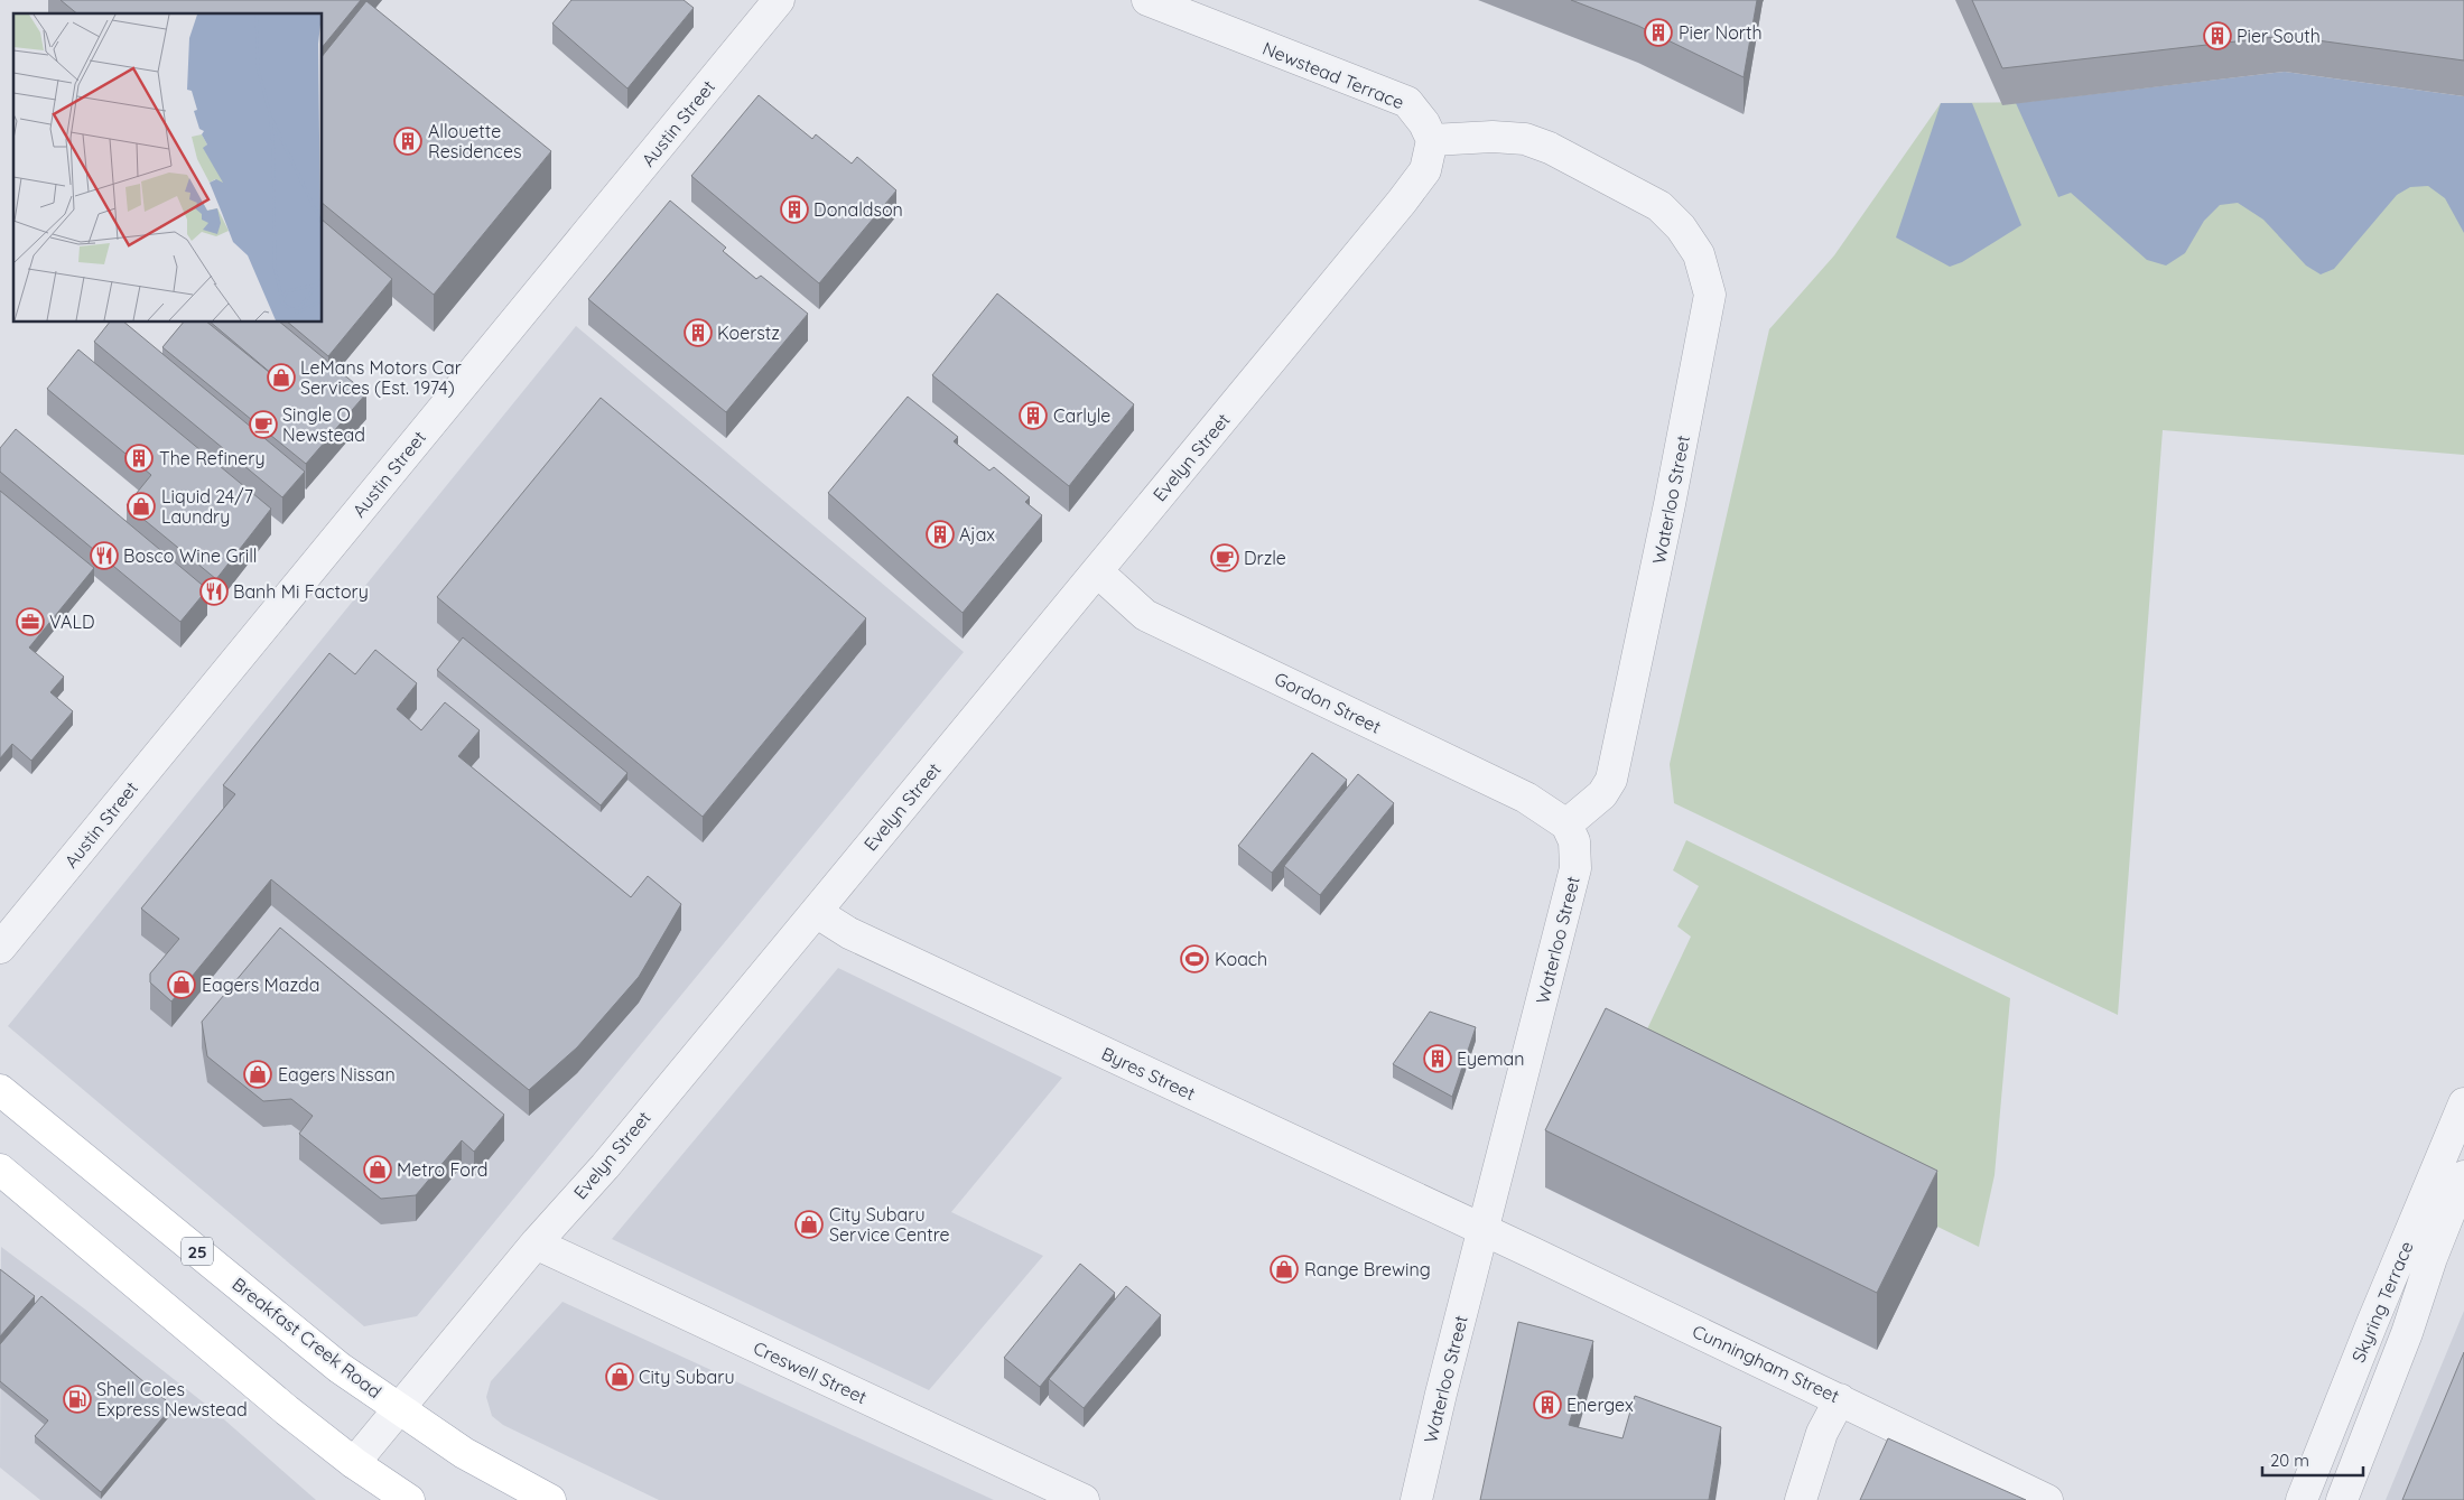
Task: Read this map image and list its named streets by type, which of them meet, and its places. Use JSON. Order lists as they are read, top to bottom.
{
  "streets": {
    "main road": ["25", "Breakfast Creek Road"],
    "street": [
      "Newstead Terrace",
      "Austin Street",
      "Evelyn Street",
      "Waterloo Street",
      "Gordon Street",
      "Byres Street",
      "Skyring Terrace",
      "Cunningham Street",
      "Creswell Street"
    ]
  },
  "crossings": [
    ["Newstead Terrace", "Evelyn Street"],
    ["Newstead Terrace", "Waterloo Street"],
    ["Evelyn Street", "Waterloo Street"],
    ["Evelyn Street", "Gordon Street"],
    ["Evelyn Street", "Byres Street"],
    ["Evelyn Street", "Breakfast Creek Road"],
    ["Evelyn Street", "Creswell Street"],
    ["Waterloo Street", "Gordon Street"],
    ["Waterloo Street", "Byres Street"],
    ["Waterloo Street", "Cunningham Street"],
    ["Byres Street", "Cunningham Street"]
  ],
  "places": {
    "building": [
      "Pier North",
      "Pier South",
      "Allouette Residences",
      "Donaldson",
      "Koerstz",
      "Carlyle",
      "The Refinery",
      "Ajax",
      "Eyeman",
      "Energex"
    ],
    "shop": [
      "LeMans Motors Car Services (Est. 1974)",
      "Liquid 24/7 Laundry",
      "Eagers Mazda",
      "Eagers Nissan",
      "Metro Ford",
      "City Subaru Service Centre",
      "Range Brewing",
      "City Subaru"
    ],
    "cafe": ["Single O Newstead", "Drzle"],
    "restaurant": ["Bosco Wine Grill", "Banh Mi Factory"],
    "office": ["VALD"],
    "sports": ["Koach"],
    "fuel station": ["Shell Coles Express Newstead"]
  },
  "scale_bar": "20 m"
}
